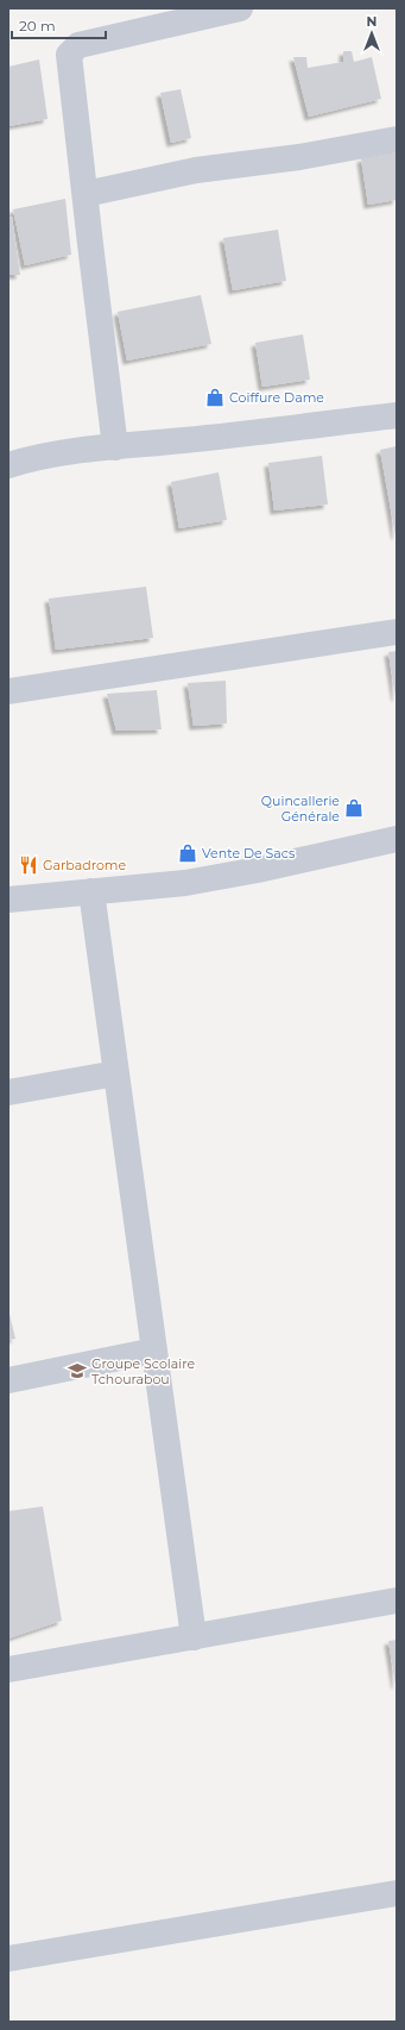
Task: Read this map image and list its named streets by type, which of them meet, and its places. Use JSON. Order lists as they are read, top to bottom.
{
  "places": {
    "shop": ["Coiffure Dame", "Quincallerie Générale", "Vente De Sacs"],
    "restaurant": ["Garbadrome"],
    "school or university": ["Groupe Scolaire Tchourabou"]
  },
  "scale_bar": "20 m",
  "north": "top"
}
